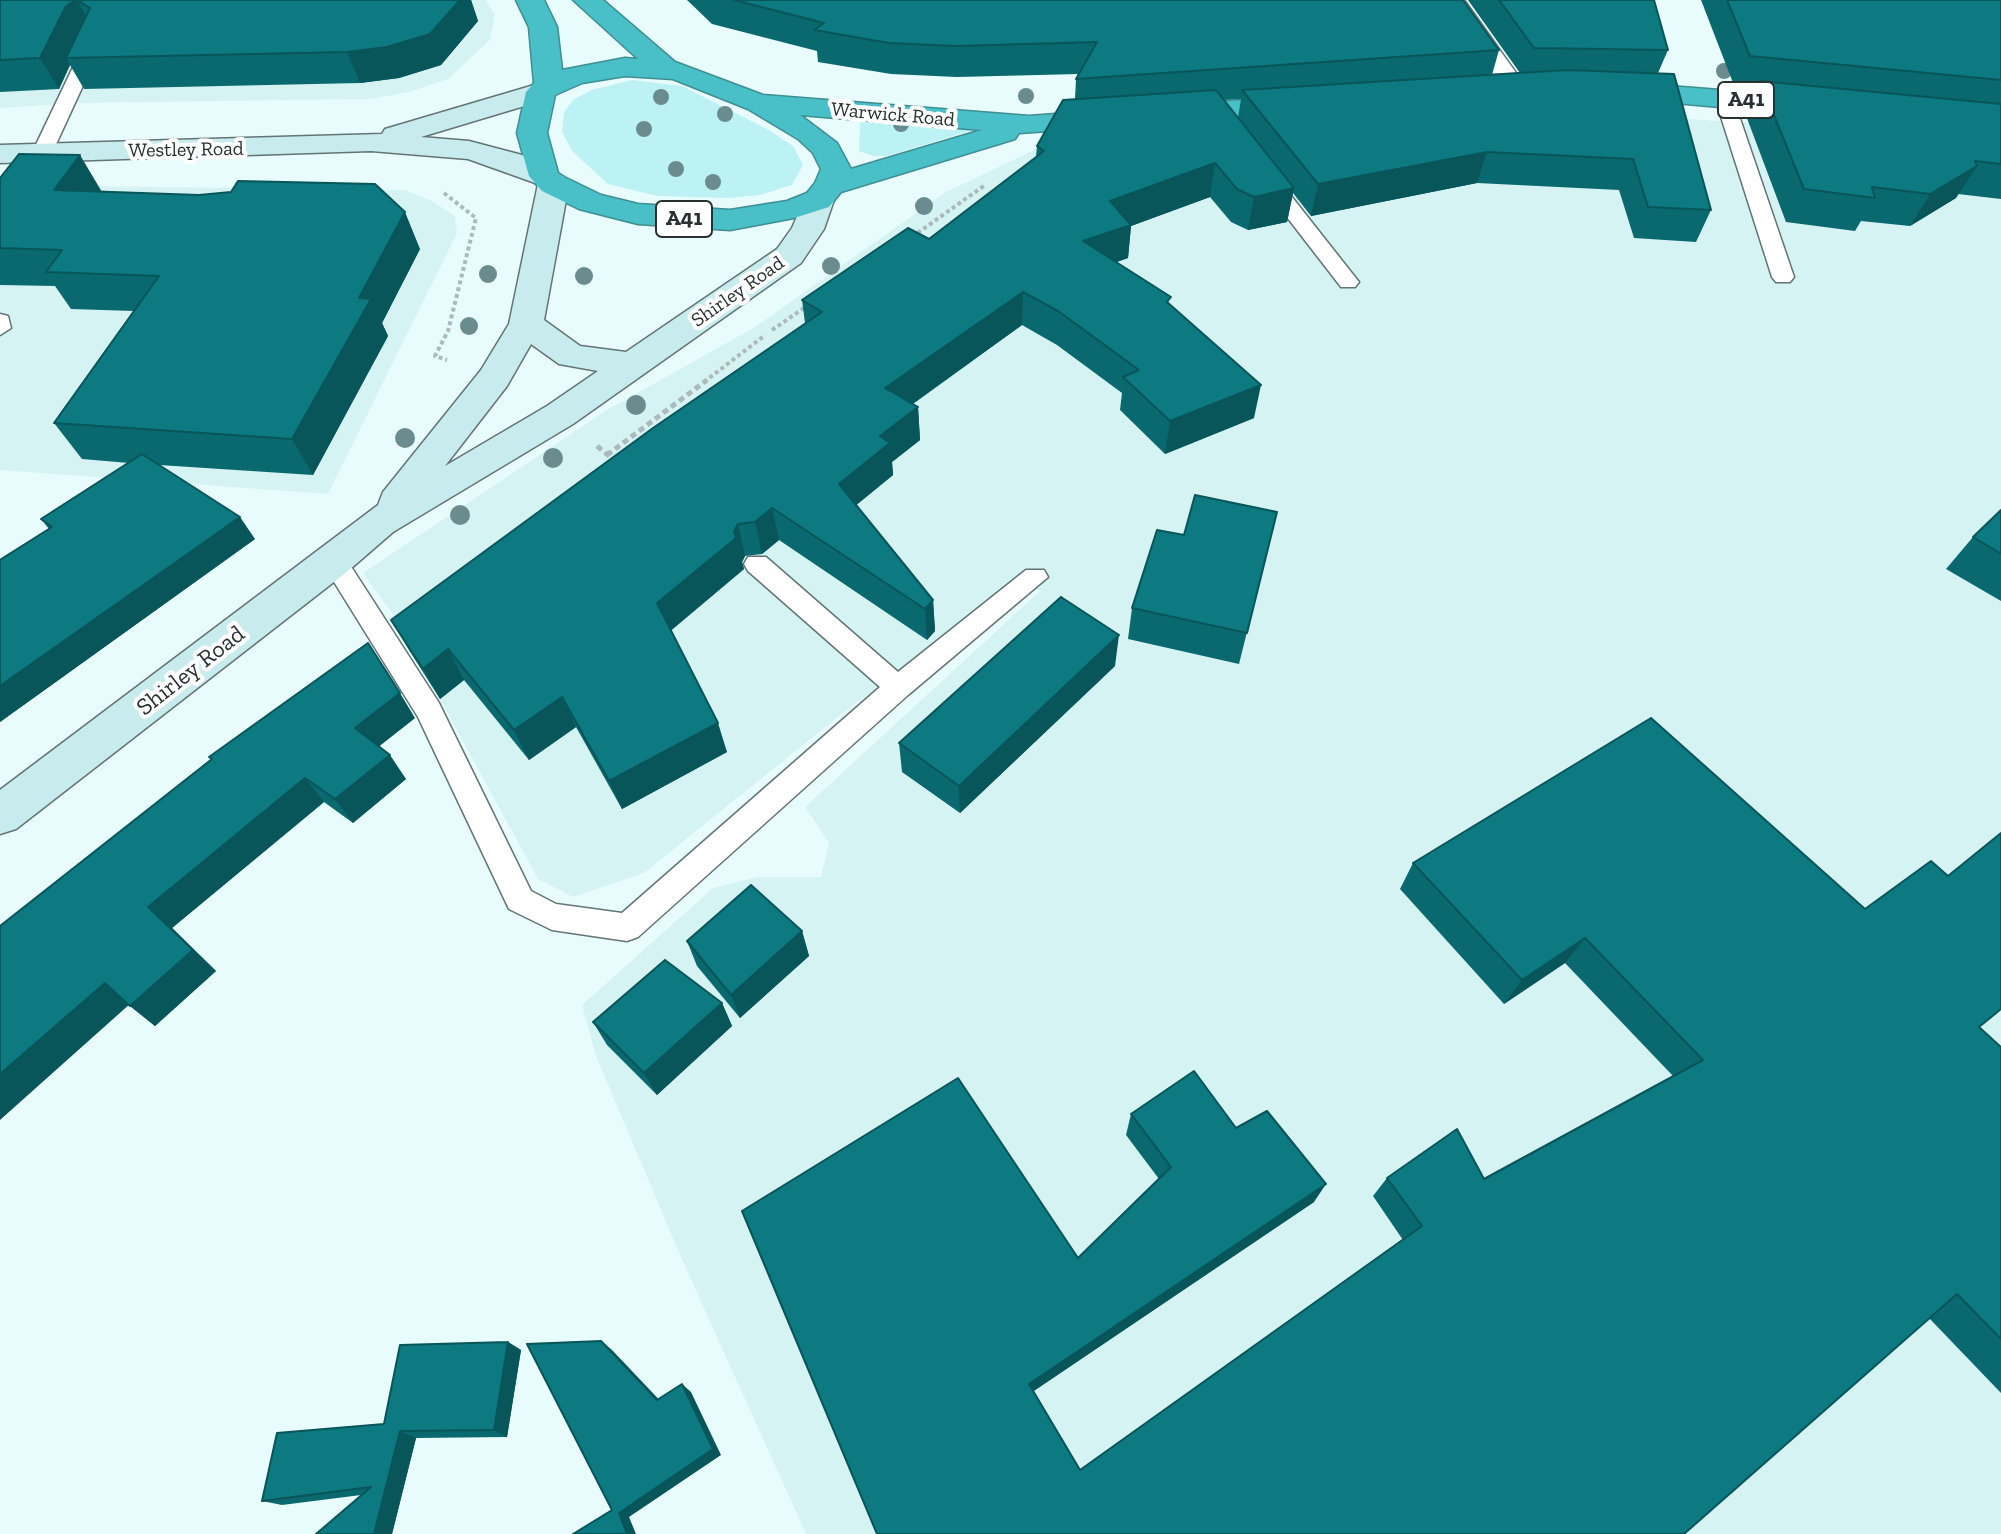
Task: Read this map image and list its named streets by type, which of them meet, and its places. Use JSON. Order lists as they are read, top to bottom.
{
  "streets": {
    "highway": ["A41", "Warwick Road"],
    "street": ["Westley Road", "Shirley Road"]
  },
  "crossings": [
    ["Warwick Road", "Westley Road"],
    ["Warwick Road", "Shirley Road"],
    ["Westley Road", "Shirley Road"]
  ]
}
